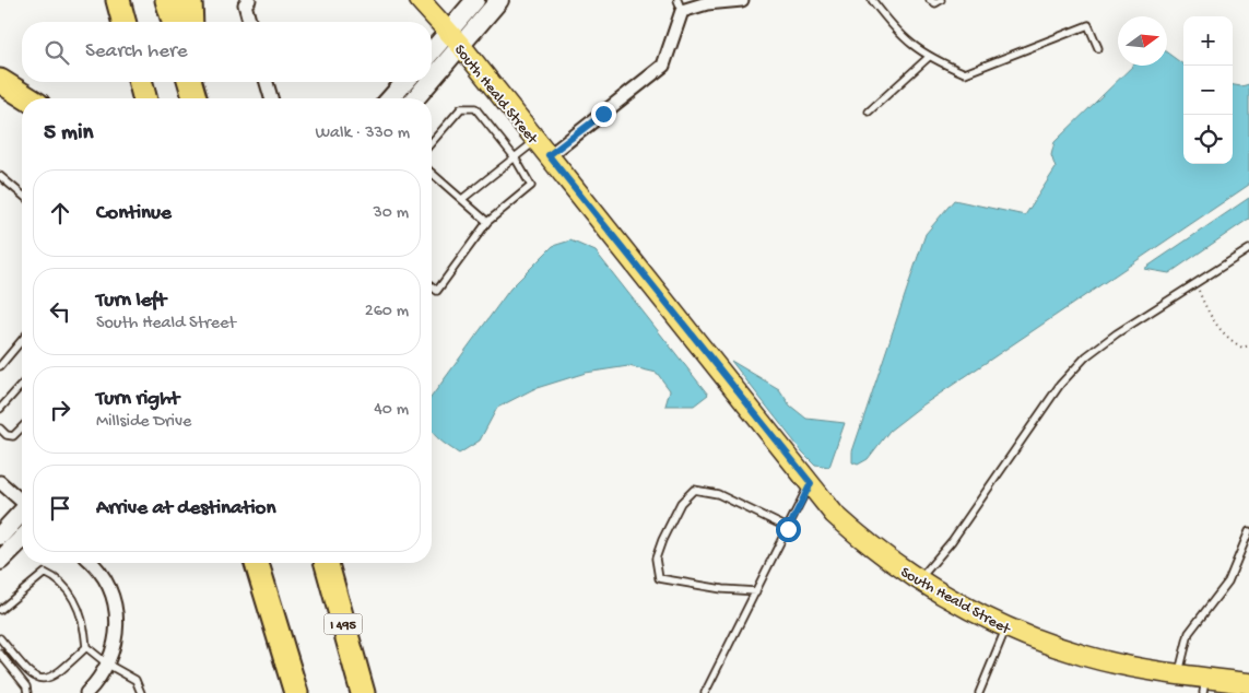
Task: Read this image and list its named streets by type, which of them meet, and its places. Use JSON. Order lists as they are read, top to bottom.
{
  "streets": {
    "highway": ["I 495"],
    "main road": ["South Heald Street"]
  },
  "north": "right",
  "page": {
    "map_buttons": ["+", "−"],
    "search": "Search here",
    "heading": ["5 min", "Walk · 330 m"],
    "list": [
      ["Continue", "30 m"],
      ["Turn left", "South Heald Street", "260 m"],
      ["Turn right", "Millside Drive", "40 m"],
      "Arrive at destination"
    ]
  }
}
